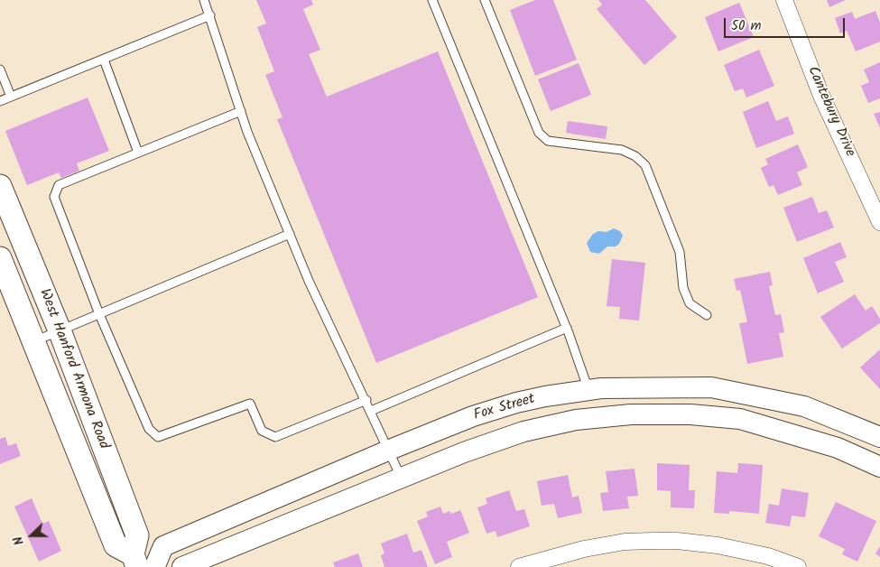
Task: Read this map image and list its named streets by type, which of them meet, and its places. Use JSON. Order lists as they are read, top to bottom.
{
  "streets": {
    "main road": ["West Hanford Armona Road"],
    "street": ["Cantebury Drive", "Fox Street"]
  },
  "crossings": [
    ["West Hanford Armona Road", "Fox Street"]
  ],
  "scale_bar": "50 m",
  "north": "left"
}
